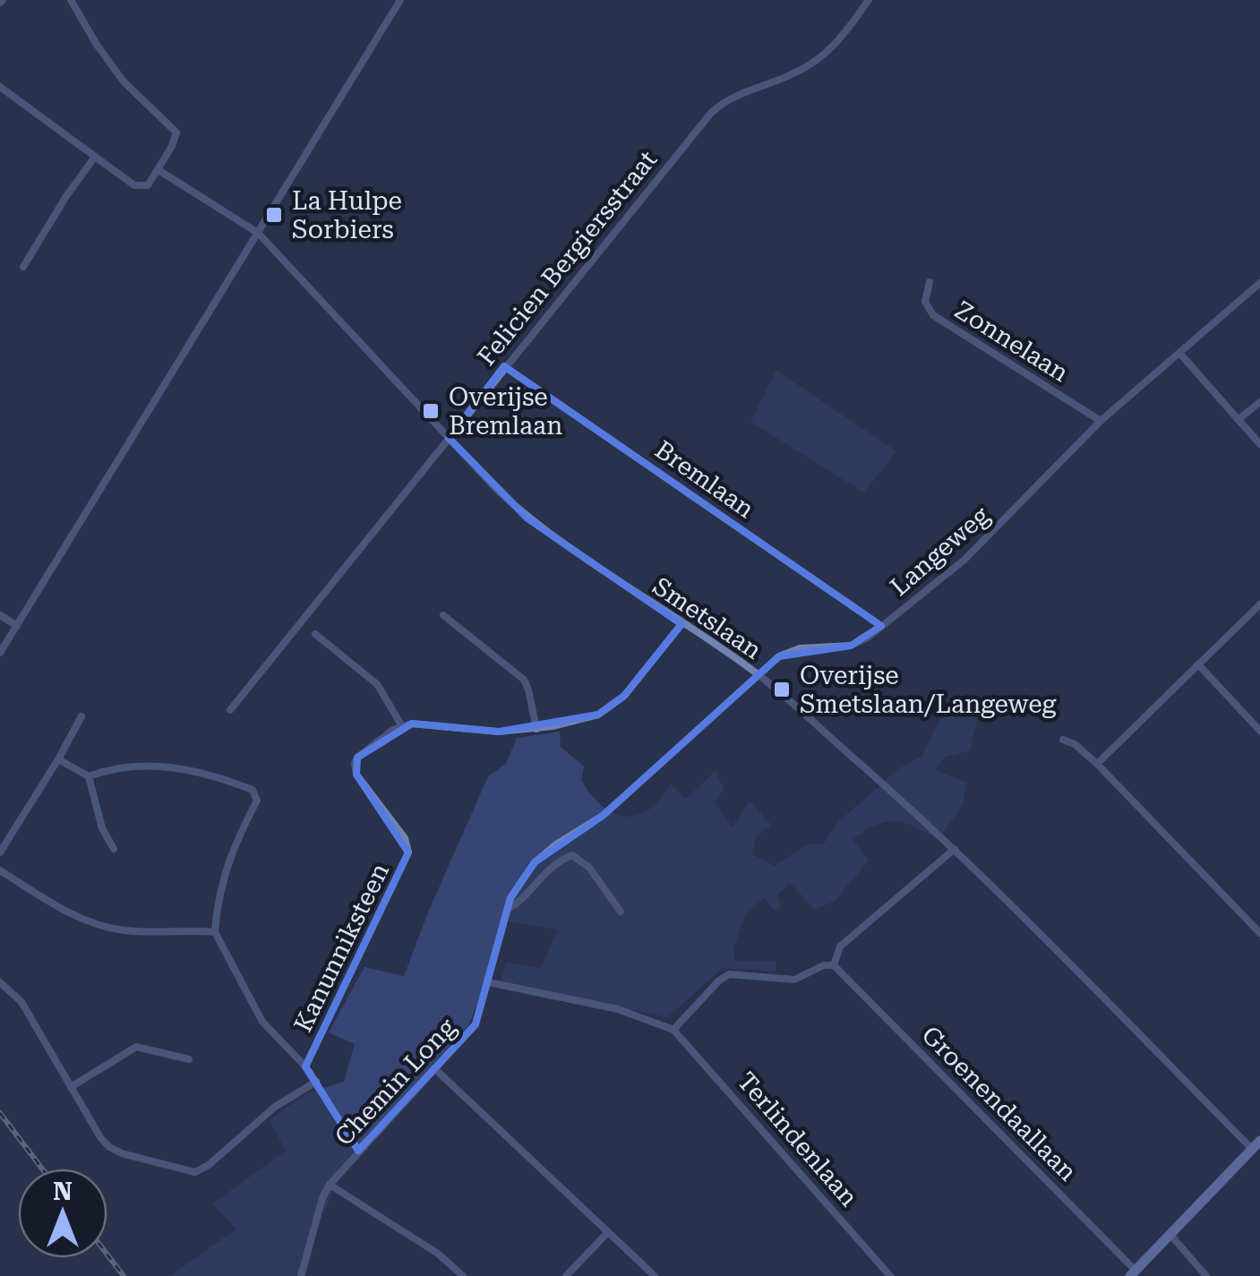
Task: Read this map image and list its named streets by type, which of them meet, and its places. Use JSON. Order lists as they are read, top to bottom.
{
  "streets": {
    "street": [
      "Felicien Bergiersstraat",
      "Zonnelaan",
      "Bremlaan",
      "Langeweg",
      "Smetslaan",
      "Kanunniksteen",
      "Chemin Long",
      "Groenendaallaan",
      "Terlindenlaan"
    ]
  },
  "crossings": [
    ["Felicien Bergiersstraat", "Bremlaan"],
    ["Felicien Bergiersstraat", "Smetslaan"],
    ["Zonnelaan", "Langeweg"],
    ["Bremlaan", "Langeweg"],
    ["Langeweg", "Smetslaan"],
    ["Langeweg", "Chemin Long"]
  ],
  "places": {
    "transit": ["La Hulpe Sorbiers", "Overijse Bremlaan", "Overijse Smetslaan/Langeweg"]
  },
  "north": "top"
}
